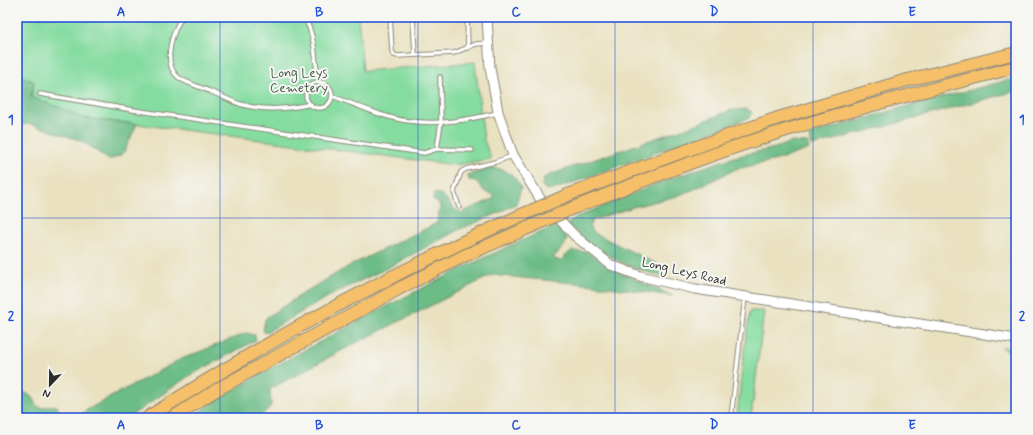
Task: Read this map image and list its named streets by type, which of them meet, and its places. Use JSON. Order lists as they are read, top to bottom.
{
  "streets": {
    "street": ["Long Leys Road"]
  },
  "parks": ["Long Leys Cemetery"],
  "north": "bottom",
  "grid": {
    "columns": [
      "A",
      "B",
      "C",
      "D",
      "E"
    ],
    "rows": ["1", "2"]
  }
}
